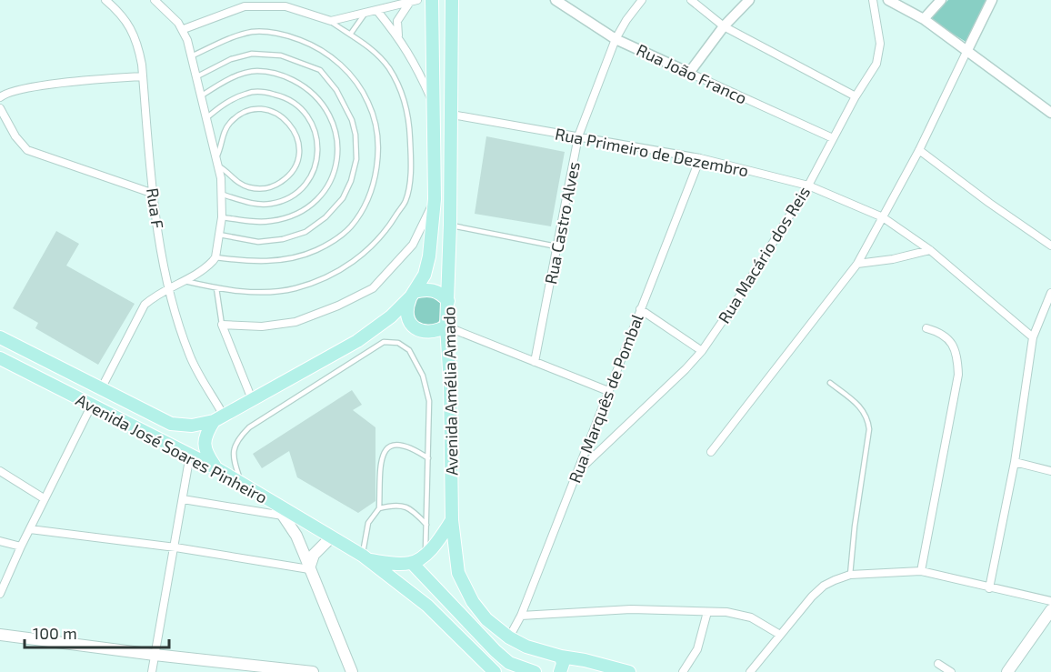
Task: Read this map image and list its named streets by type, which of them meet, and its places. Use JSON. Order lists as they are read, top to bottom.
{
  "streets": {
    "main road": ["Avenida Amélia Amado", "Avenida José Soares Pinheiro"],
    "street": [
      "Rua João Franco",
      "Rua Primeiro de Dezembro",
      "Rua F",
      "Rua Castro Alves",
      "Rua Macário dos Reis",
      "Rua Marquês de Pombal"
    ]
  },
  "crossings": [
    ["Rua João Franco", "Rua Castro Alves"],
    ["Rua João Franco", "Rua Macário dos Reis"],
    ["Rua Primeiro de Dezembro", "Rua Castro Alves"],
    ["Rua Primeiro de Dezembro", "Rua Macário dos Reis"],
    ["Rua Primeiro de Dezembro", "Avenida Amélia Amado"],
    ["Rua Primeiro de Dezembro", "Rua Marquês de Pombal"],
    ["Rua F", "Avenida José Soares Pinheiro"],
    ["Rua Macário dos Reis", "Rua Marquês de Pombal"],
    ["Avenida Amélia Amado", "Rua Marquês de Pombal"]
  ],
  "scale_bar": "100 m"
}
